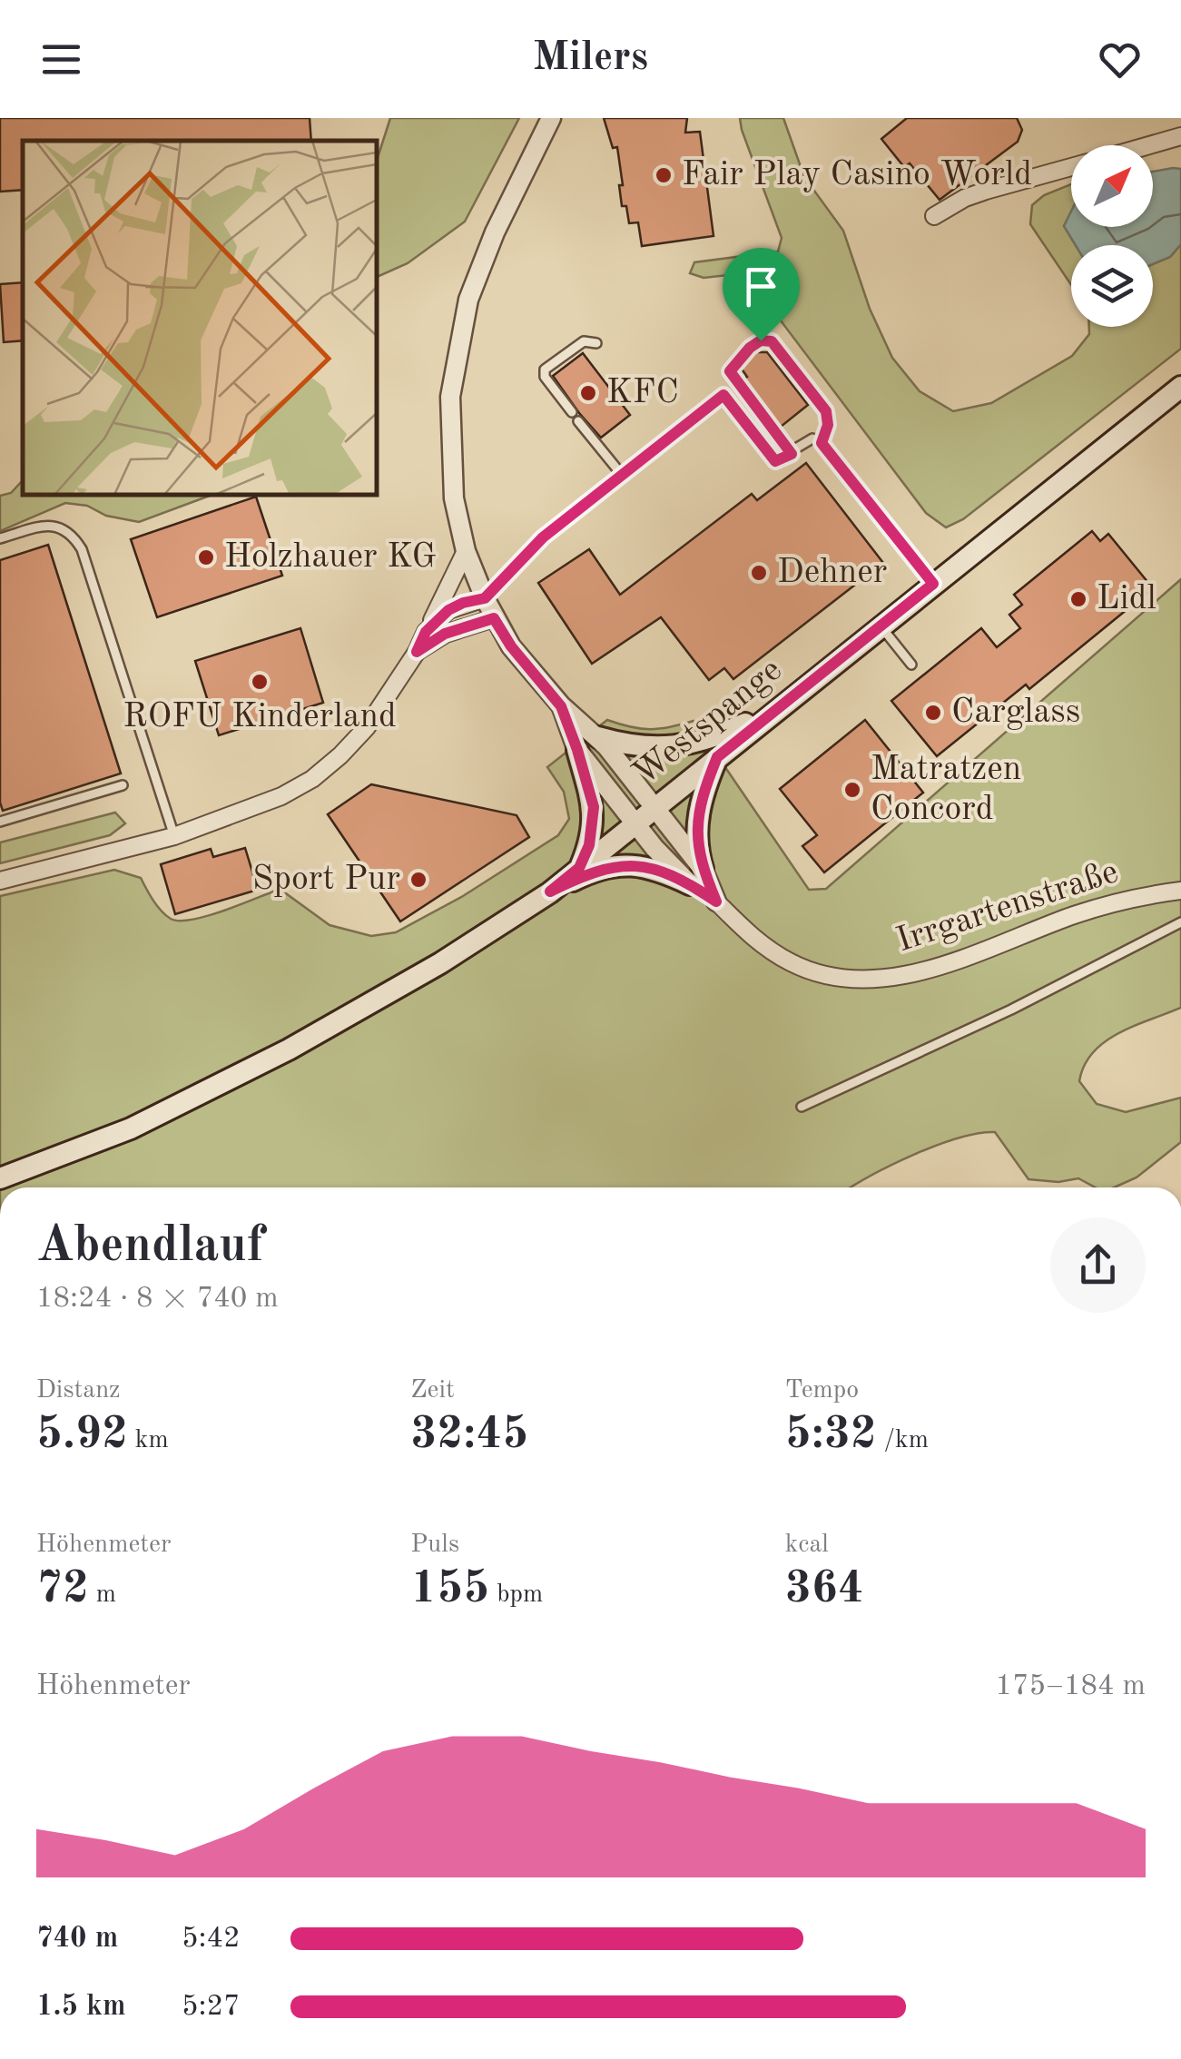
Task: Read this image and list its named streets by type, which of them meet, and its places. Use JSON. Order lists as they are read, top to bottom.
{
  "streets": {
    "main road": ["Westspange"],
    "street": ["Irrgartenstraße"]
  },
  "crossings": [
    ["Westspange", "Irrgartenstraße"]
  ],
  "places": [
    "Fair Play Casino World",
    "KFC",
    "Holzhauer KG",
    "Dehner",
    "Lidl",
    "ROFU Kinderland",
    "Carglass",
    "Matratzen Concord",
    "Sport Pur"
  ],
  "north": "top right",
  "page": {
    "header": "Milers",
    "heading": ["Abendlauf", "18:24 · 8 × 740 m"],
    "stats": [
      ["Distanz", "5.92 km"],
      ["Zeit", "32:45"],
      ["Tempo", "5:32 /km"],
      ["Höhenmeter", "72 m"],
      ["Puls", "155 bpm"],
      ["kcal", "364"]
    ],
    "chart": ["Höhenmeter", "175–184 m"],
    "list": [
      {
        "name": "740 m",
        "note": "5:42"
      },
      {
        "name": "1.5 km",
        "note": "5:27"
      }
    ]
  }
}
